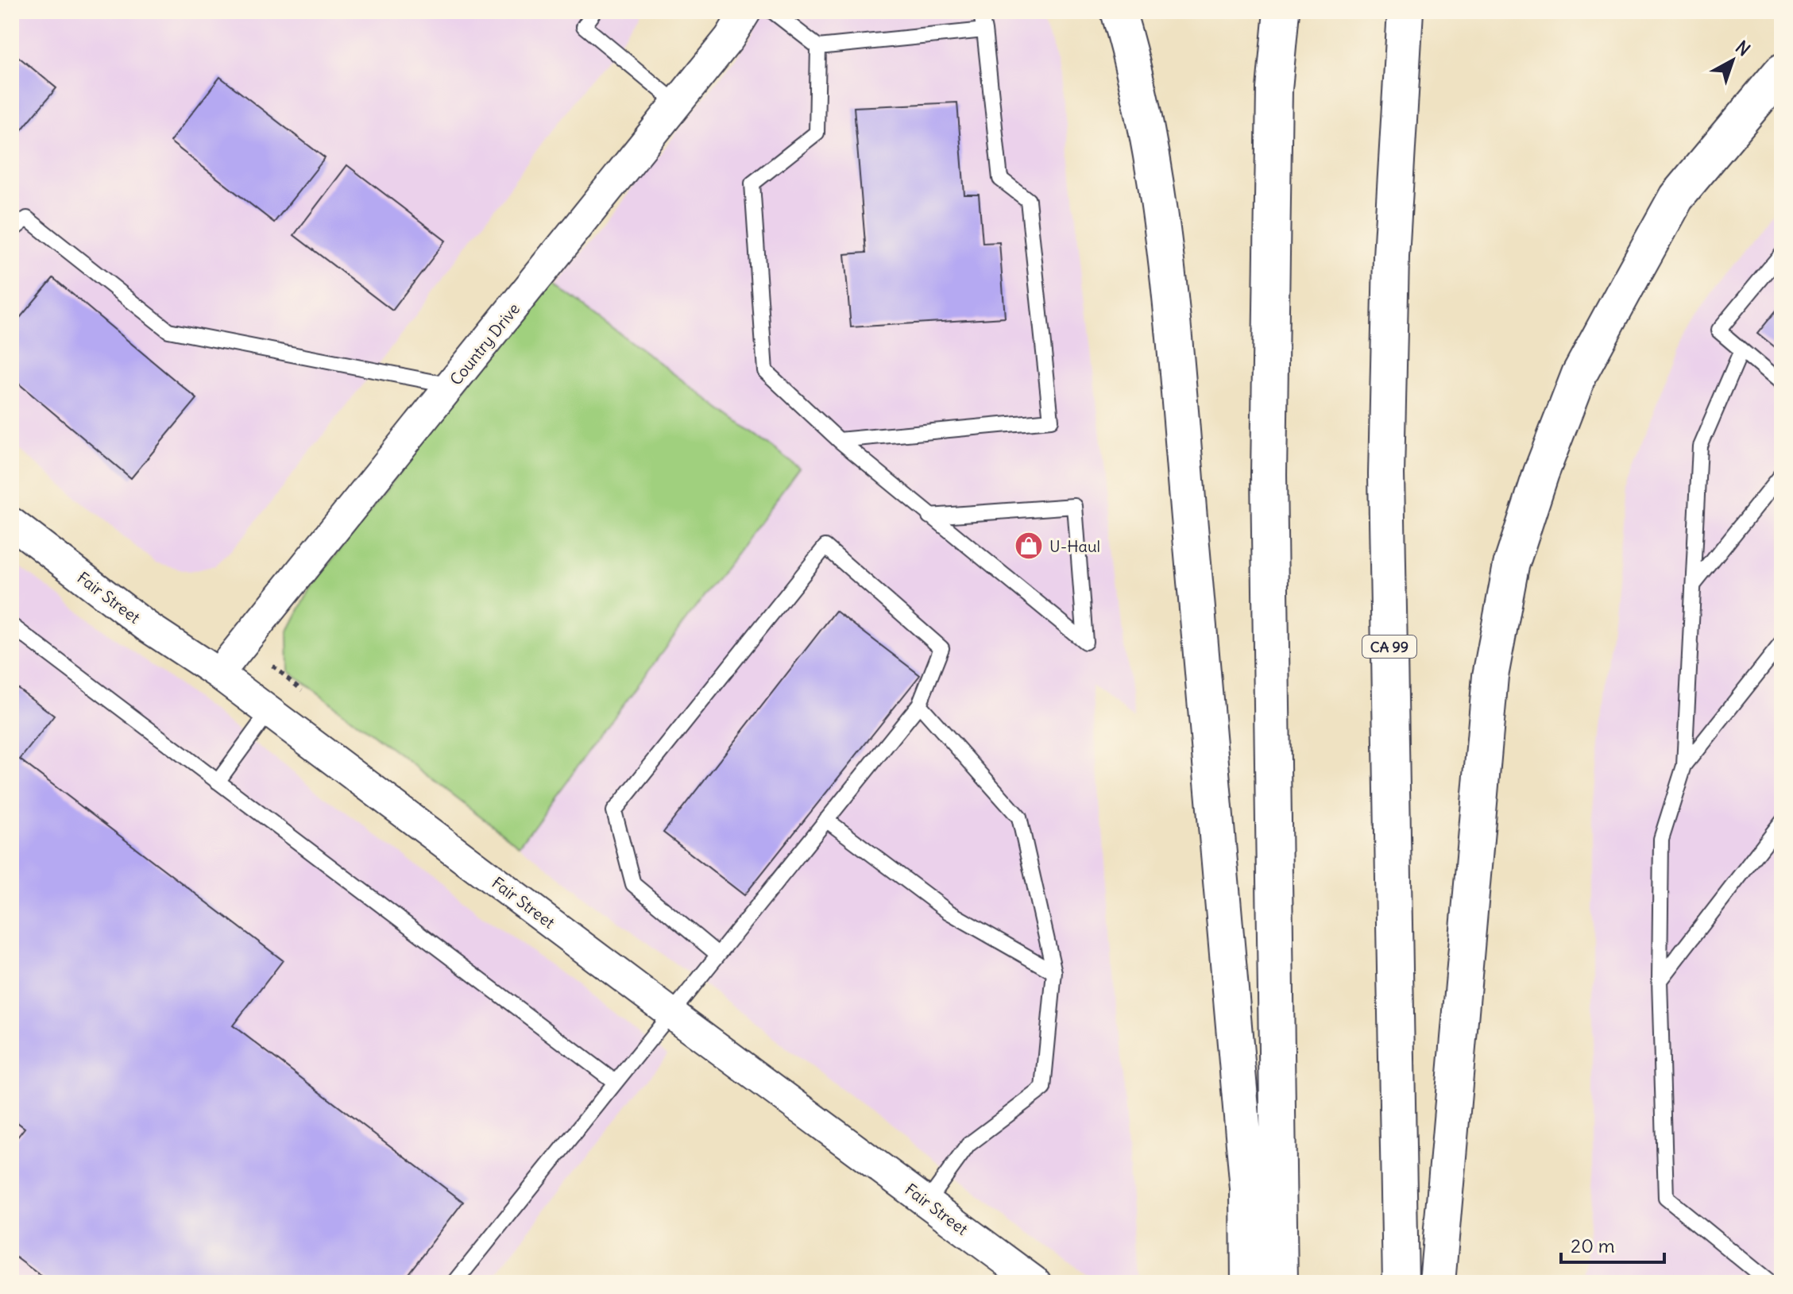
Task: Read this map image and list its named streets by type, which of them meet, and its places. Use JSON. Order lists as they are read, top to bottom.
{
  "streets": {
    "highway": ["CA 99"],
    "street": ["Country Drive", "Fair Street"]
  },
  "crossings": [
    ["Country Drive", "Fair Street"]
  ],
  "places": {
    "shop": ["U-Haul"]
  },
  "scale_bar": "20 m",
  "north": "top right"
}
